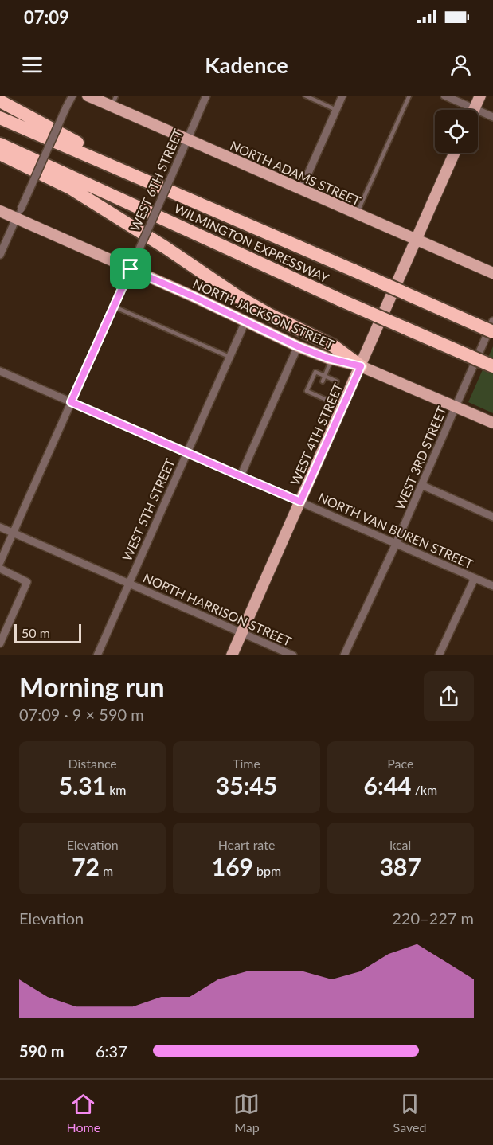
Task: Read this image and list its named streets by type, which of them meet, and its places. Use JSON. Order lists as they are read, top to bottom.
{
  "streets": {
    "highway": ["WILMINGTON EXPRESSWAY"],
    "main road": ["NORTH ADAMS STREET", "NORTH JACKSON STREET", "WEST 4TH STREET"],
    "street": [
      "WEST 6TH STREET",
      "WEST 3RD STREET",
      "WEST 5TH STREET",
      "NORTH VAN BUREN STREET",
      "NORTH HARRISON STREET"
    ]
  },
  "crossings": [
    ["NORTH ADAMS STREET", "WEST 6TH STREET"],
    ["NORTH ADAMS STREET", "WEST 4TH STREET"],
    ["WEST 6TH STREET", "NORTH JACKSON STREET"],
    ["WEST 6TH STREET", "NORTH VAN BUREN STREET"],
    ["WEST 6TH STREET", "NORTH HARRISON STREET"],
    ["NORTH JACKSON STREET", "WEST 4TH STREET"],
    ["NORTH JACKSON STREET", "WEST 3RD STREET"],
    ["NORTH JACKSON STREET", "WEST 5TH STREET"],
    ["WEST 4TH STREET", "NORTH VAN BUREN STREET"],
    ["WEST 4TH STREET", "NORTH HARRISON STREET"],
    ["WEST 3RD STREET", "NORTH VAN BUREN STREET"],
    ["WEST 5TH STREET", "NORTH VAN BUREN STREET"],
    ["WEST 5TH STREET", "NORTH HARRISON STREET"]
  ],
  "scale_bar": "50 m",
  "page": {
    "status": "07:09",
    "header": "Kadence",
    "scale": "50 m",
    "heading": ["Morning run", "07:09 · 9 × 590 m"],
    "stats": [
      ["Distance", "5.31 km"],
      ["Time", "35:45"],
      ["Pace", "6:44 /km"],
      ["Elevation", "72 m"],
      ["Heart rate", "169 bpm"],
      ["kcal", "387"]
    ],
    "chart": ["Elevation", "220–227 m"],
    "list": [
      {
        "name": "590 m",
        "note": "6:37"
      }
    ],
    "tabs": ["Home", "Map", "Saved"]
  }
}
